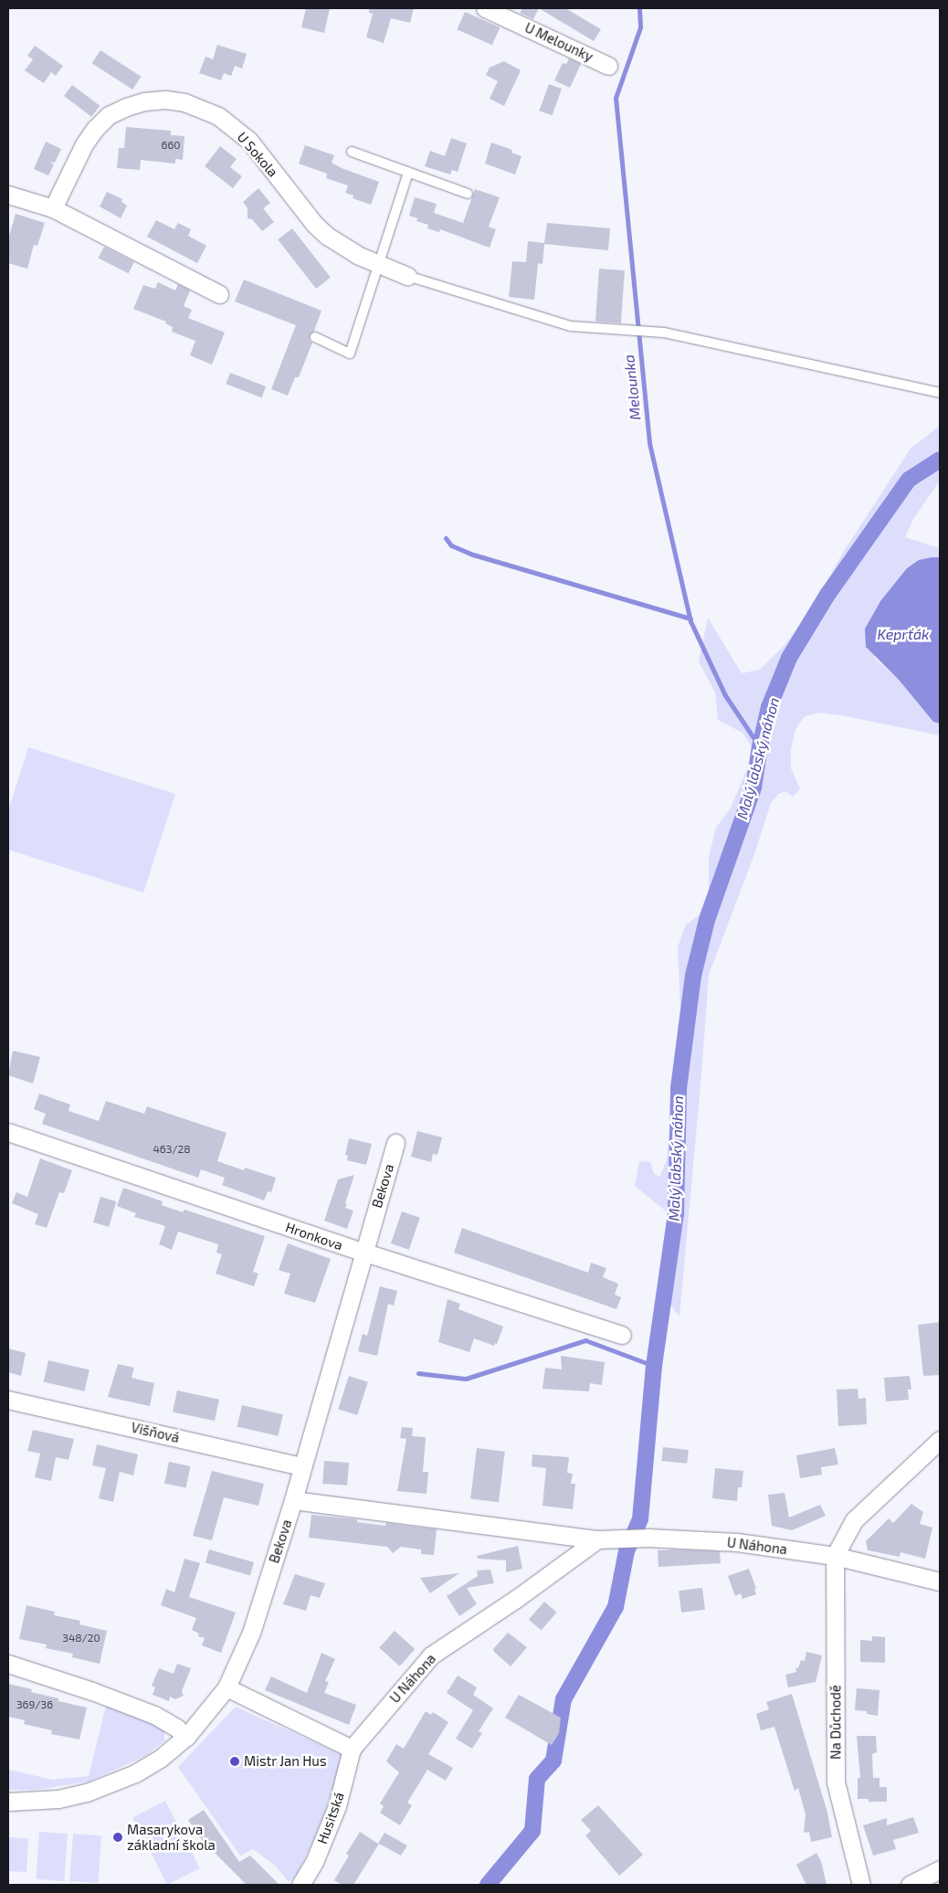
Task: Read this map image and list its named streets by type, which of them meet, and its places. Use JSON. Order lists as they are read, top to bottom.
{
  "streets": {
    "street": [
      "U Melounky",
      "U Sokola",
      "Bekova",
      "Hronkova",
      "Višňová",
      "U Náhona",
      "Na Důchodě",
      "Husitská"
    ]
  },
  "crossings": [
    ["Bekova", "Hronkova"],
    ["Bekova", "Višňová"],
    ["Bekova", "U Náhona"],
    ["U Náhona", "Na Důchodě"],
    ["U Náhona", "Husitská"]
  ],
  "water": ["Melounka", "Keprťák", "Malý labský náhon"],
  "places": ["Mistr Jan Hus", "Masarykova základní škola"],
  "house_numbers": [
    "660",
    "463/28",
    "348/20",
    "369/36"
  ]
}
